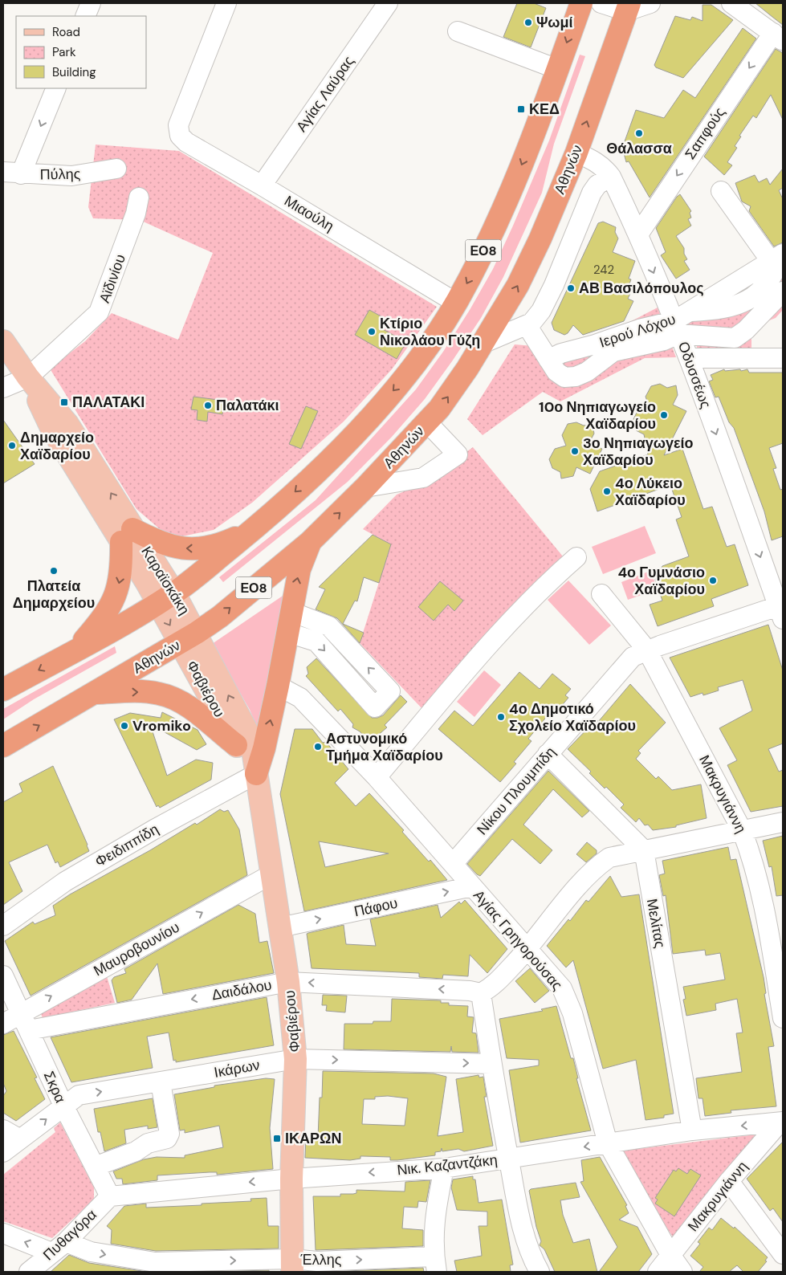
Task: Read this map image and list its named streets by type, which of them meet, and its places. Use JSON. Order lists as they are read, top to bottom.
{
  "streets": {
    "highway": ["Αθηνών", "ΕΟ8"],
    "main road": ["Καραϊσκάκη", "Φαβιέρου"],
    "street": [
      "Αγίας Λαύρας",
      "Σαπφούς",
      "Πύλης",
      "Μιαούλη",
      "Αϊδινίου",
      "Ιερού Λόχου",
      "Οδυσσέως",
      "Νίκου Πλουμπίδη",
      "Μακρυγιάννη",
      "Φειδιππίδη",
      "Πάφου",
      "Μελίτας",
      "Αγίας Γρηγορούσας",
      "Μαυροβουνίου",
      "Δαιδάλου",
      "Ικάρων",
      "Σκρα",
      "Νικ. Καζαντζάκη",
      "Πυθαγόρα",
      "Έλλης"
    ]
  },
  "crossings": [
    ["Αγίας Λαύρας", "Μιαούλη"],
    ["Σαπφούς", "Οδυσσέως"],
    ["Αθηνών", "Οδυσσέως"],
    ["Αθηνών", "Καραϊσκάκη"],
    ["Αθηνών", "Φαβιέρου"],
    ["Μιαούλη", "ΕΟ8"],
    ["ΕΟ8", "Καραϊσκάκη"],
    ["Αϊδινίου", "Καραϊσκάκη"],
    ["Ιερού Λόχου", "Οδυσσέως"],
    ["Οδυσσέως", "Νίκου Πλουμπίδη"],
    ["Καραϊσκάκη", "Φαβιέρου"],
    ["Φαβιέρου", "Φειδιππίδη"],
    ["Φαβιέρου", "Πάφου"],
    ["Φαβιέρου", "Μαυροβουνίου"],
    ["Φαβιέρου", "Δαιδάλου"],
    ["Φαβιέρου", "Ικάρων"],
    ["Φαβιέρου", "Νικ. Καζαντζάκη"],
    ["Φαβιέρου", "Έλλης"],
    ["Νίκου Πλουμπίδη", "Μακρυγιάννη"],
    ["Νίκου Πλουμπίδη", "Αγίας Γρηγορούσας"],
    ["Μακρυγιάννη", "Αγίας Γρηγορούσας"],
    ["Μακρυγιάννη", "Νικ. Καζαντζάκη"],
    ["Πάφου", "Αγίας Γρηγορούσας"],
    ["Μελίτας", "Νικ. Καζαντζάκη"],
    ["Αγίας Γρηγορούσας", "Νικ. Καζαντζάκη"],
    ["Μαυροβουνίου", "Σκρα"],
    ["Δαιδάλου", "Σκρα"],
    ["Ικάρων", "Σκρα"],
    ["Σκρα", "Νικ. Καζαντζάκη"],
    ["Σκρα", "Πυθαγόρα"],
    ["Νικ. Καζαντζάκη", "Πυθαγόρα"],
    ["Πυθαγόρα", "Έλλης"]
  ],
  "one_way": [
    "Σαπφούς",
    "Πάφου",
    "Μαυροβουνίου",
    "Δαιδάλου",
    "Ικάρων",
    "Νικ. Καζαντζάκη"
  ],
  "places": {
    "other": [
      "Ψωμί",
      "Θάλασσα",
      "ΑΒ Βασιλόπουλος",
      "Κτίριο Νικολάου Γύζη",
      "Παλατάκι",
      "10ο Νηπιαγωγείο Χαϊδαρίου",
      "Δημαρχείο Χαϊδαρίου",
      "3ο Νηπιαγωγείο Χαϊδαρίου",
      "4ο Λύκειο Χαϊδαρίου",
      "Πλατεία Δημαρχείου",
      "4ο Γυμνάσιο Χαϊδαρίου",
      "4ο Δημοτικό Σχολείο Χαϊδαρίου",
      "Vromiko",
      "Αστυνομικό Τμήμα Χαϊδαρίου"
    ],
    "transit": ["ΚΕΔ", "ΠΑΛΑΤΑΚΙ", "ΙΚΑΡΩΝ"]
  },
  "house_numbers": ["242"],
  "legend": ["Road", "Park", "Building"]
}
